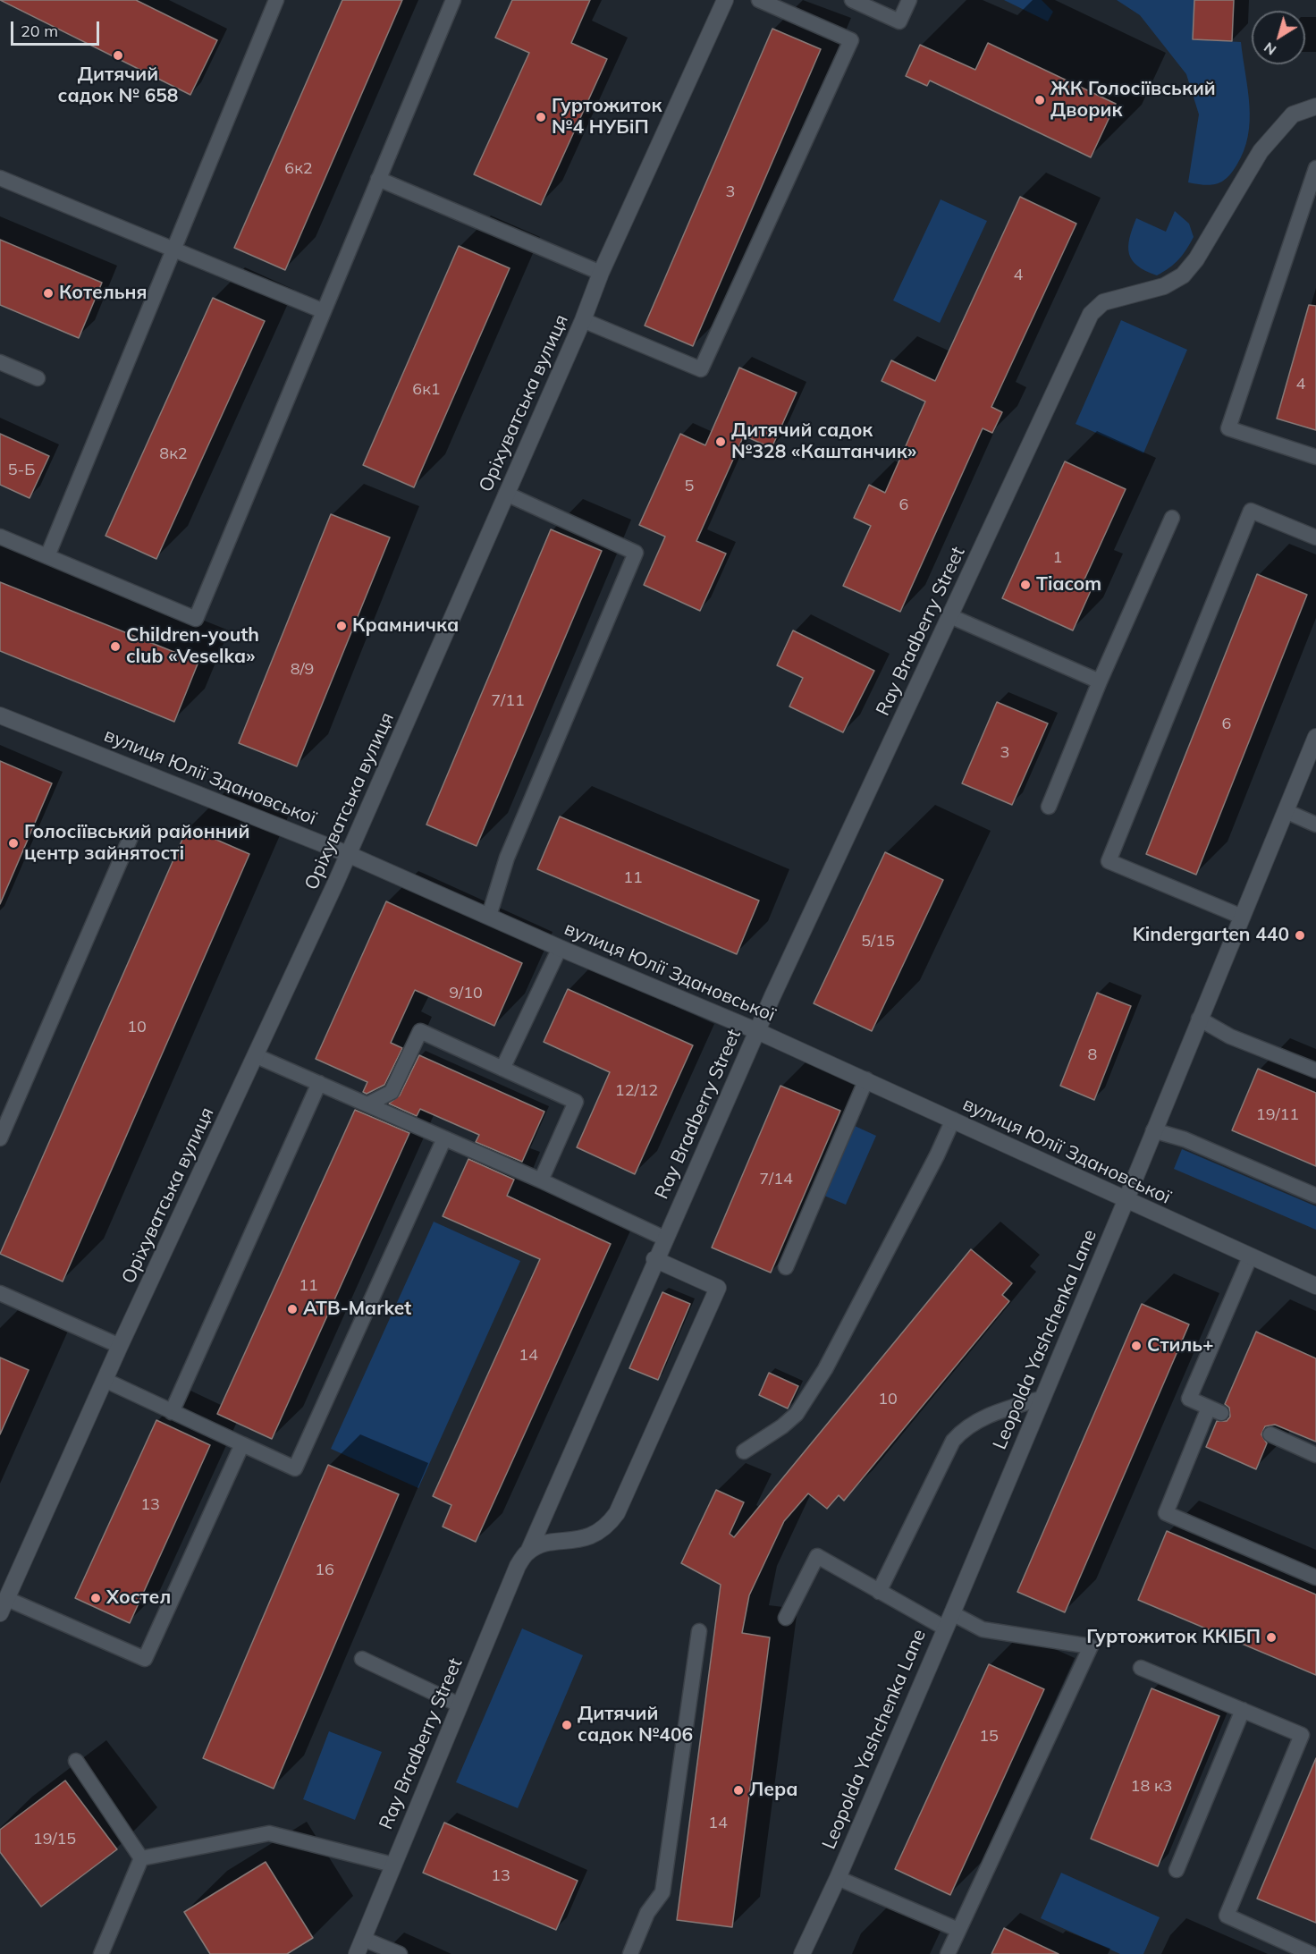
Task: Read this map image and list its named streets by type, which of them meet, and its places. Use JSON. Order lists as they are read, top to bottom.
{
  "streets": {
    "street": [
      "Оріхуватська вулиця",
      "Ray Bradberry Street",
      "вулиця Юлії Здановської",
      "Leopolda Yashchenka Lane"
    ]
  },
  "crossings": [
    ["Оріхуватська вулиця", "вулиця Юлії Здановської"],
    ["Ray Bradberry Street", "вулиця Юлії Здановської"],
    ["вулиця Юлії Здановської", "Leopolda Yashchenka Lane"]
  ],
  "places": [
    "Дитячий садок № 658",
    "ЖК Голосіївський Дворик",
    "Гуртожиток №4 НУБіП",
    "Котельня",
    "Дитячий садок №328 «Каштанчик»",
    "Tiacom",
    "Крамничка",
    "Children-youth club «Veselka»",
    "Голосіївський районний центр зайнятості",
    "Kindergarten 440",
    "ATB-Market",
    "Стиль+",
    "Хостел",
    "Гуртожиток ККІБП",
    "Дитячий садок №406",
    "Лера"
  ],
  "house_numbers": [
    "6к2",
    "3",
    "4",
    "4",
    "6к1",
    "8к2",
    "5-Б",
    "5",
    "6",
    "1",
    "8/9",
    "7/11",
    "6",
    "3",
    "11",
    "5/15",
    "9/10",
    "10",
    "8",
    "12/12",
    "19/11",
    "7/14",
    "11",
    "14",
    "10",
    "13",
    "16",
    "15",
    "18 к3",
    "14",
    "19/15",
    "13"
  ],
  "scale_bar": "20 m",
  "north": "bottom left"
}
